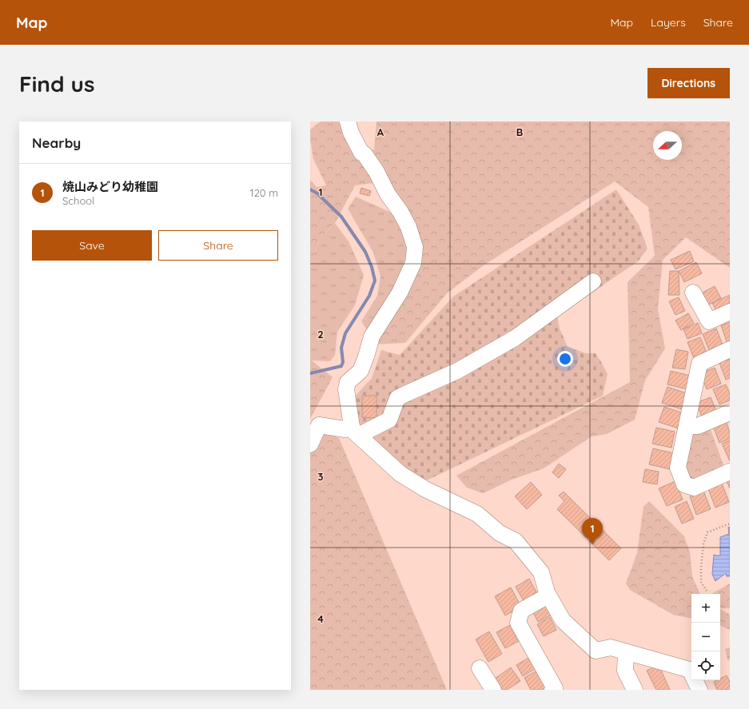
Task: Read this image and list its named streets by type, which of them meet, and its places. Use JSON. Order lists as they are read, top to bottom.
{
  "north": "left",
  "page": {
    "header": "Map",
    "nav": ["Map", "Layers", "Share"],
    "buttons": [
      "Directions",
      ["Save", "Share"]
    ],
    "title": "Find us",
    "heading": "Nearby",
    "list": [
      {
        "mark": "1",
        "name": "焼山みどり幼稚園",
        "note": "School",
        "value": "120 m"
      }
    ],
    "pins": "1",
    "map_buttons": ["+", "−"]
  },
  "grid": {
    "columns": ["A", "B"],
    "rows": [
      "1",
      "2",
      "3",
      "4"
    ]
  }
}
